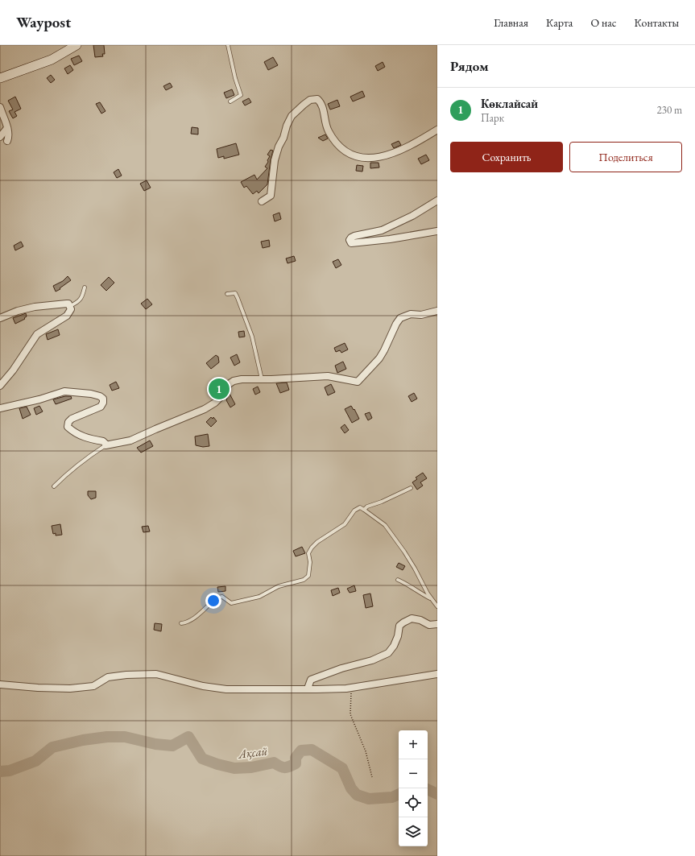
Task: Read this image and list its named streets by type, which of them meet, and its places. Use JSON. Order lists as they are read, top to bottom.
{
  "water": ["Ақсай"],
  "page": {
    "header": "Waypost",
    "nav": [
      "Главная",
      "Карта",
      "О нас",
      "Контакты"
    ],
    "heading": "Рядом",
    "list": [
      {
        "mark": "1",
        "name": "Көклайсай",
        "note": "Парк",
        "value": "230 m"
      }
    ],
    "buttons": ["Сохранить", "Поделиться"],
    "pins": "1",
    "map_buttons": ["+", "−"]
  }
}
